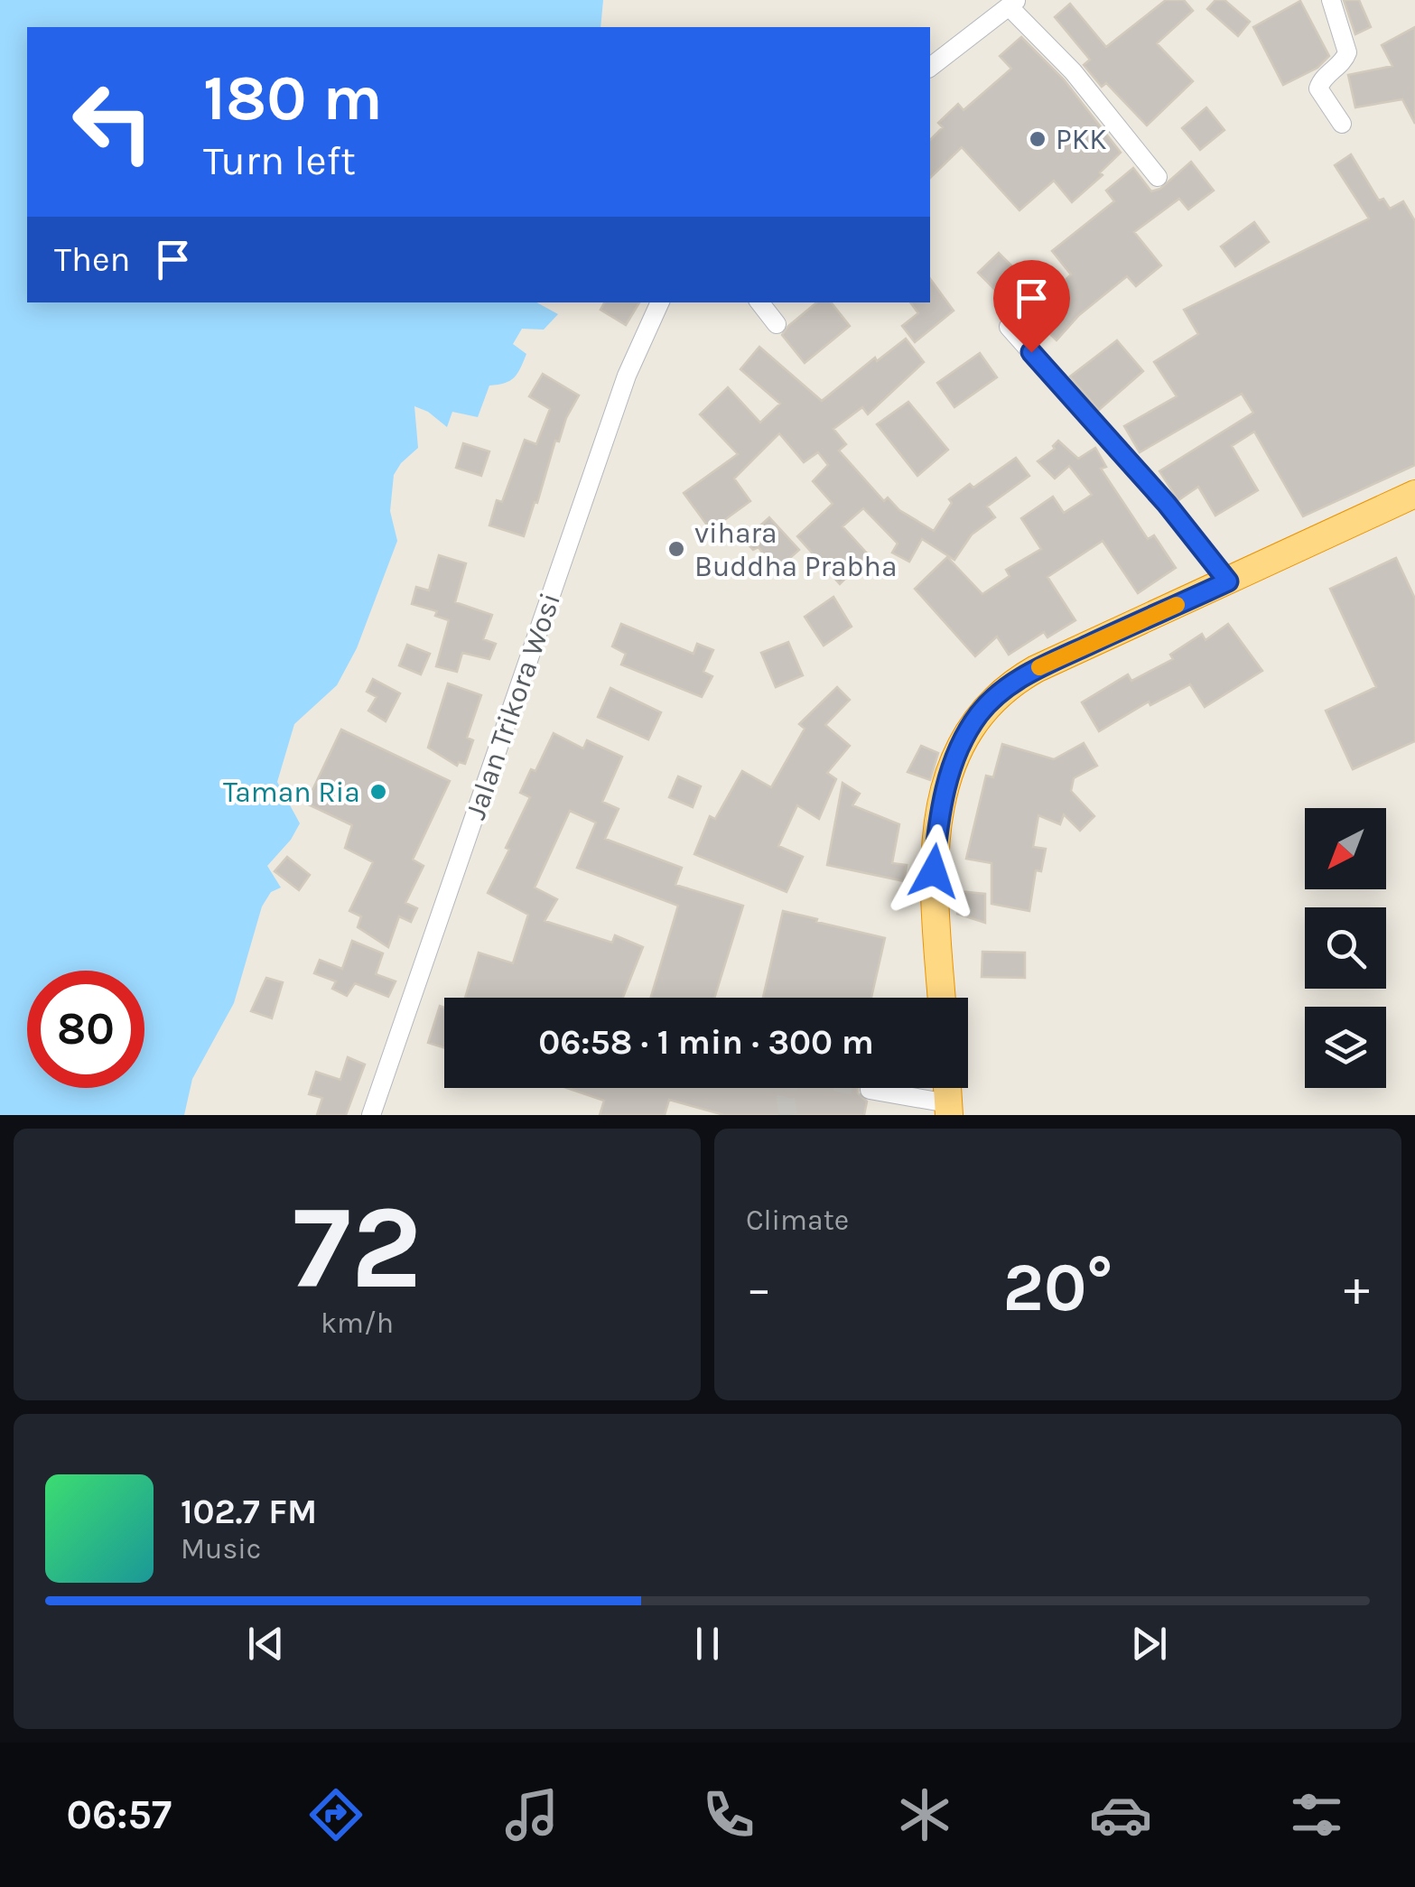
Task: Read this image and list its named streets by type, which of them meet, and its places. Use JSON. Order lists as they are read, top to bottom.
{
  "streets": {
    "street": ["Jalan Trikora Wosi"]
  },
  "places": ["PKK", "vihara Buddha Prabha", "Taman Ria"],
  "north": "bottom left",
  "page": {
    "turn": ["180 m", "Turn left"],
    "then": "Then",
    "limit": "80",
    "trip": "06:58 · 1 min · 300 m",
    "tile": [
      ["72", "km/h"],
      "Climate"
    ],
    "heat": ["−", "20°", "+"],
    "song": ["102.7 FM", "Music"],
    "tabs": "06:57"
  }
}
